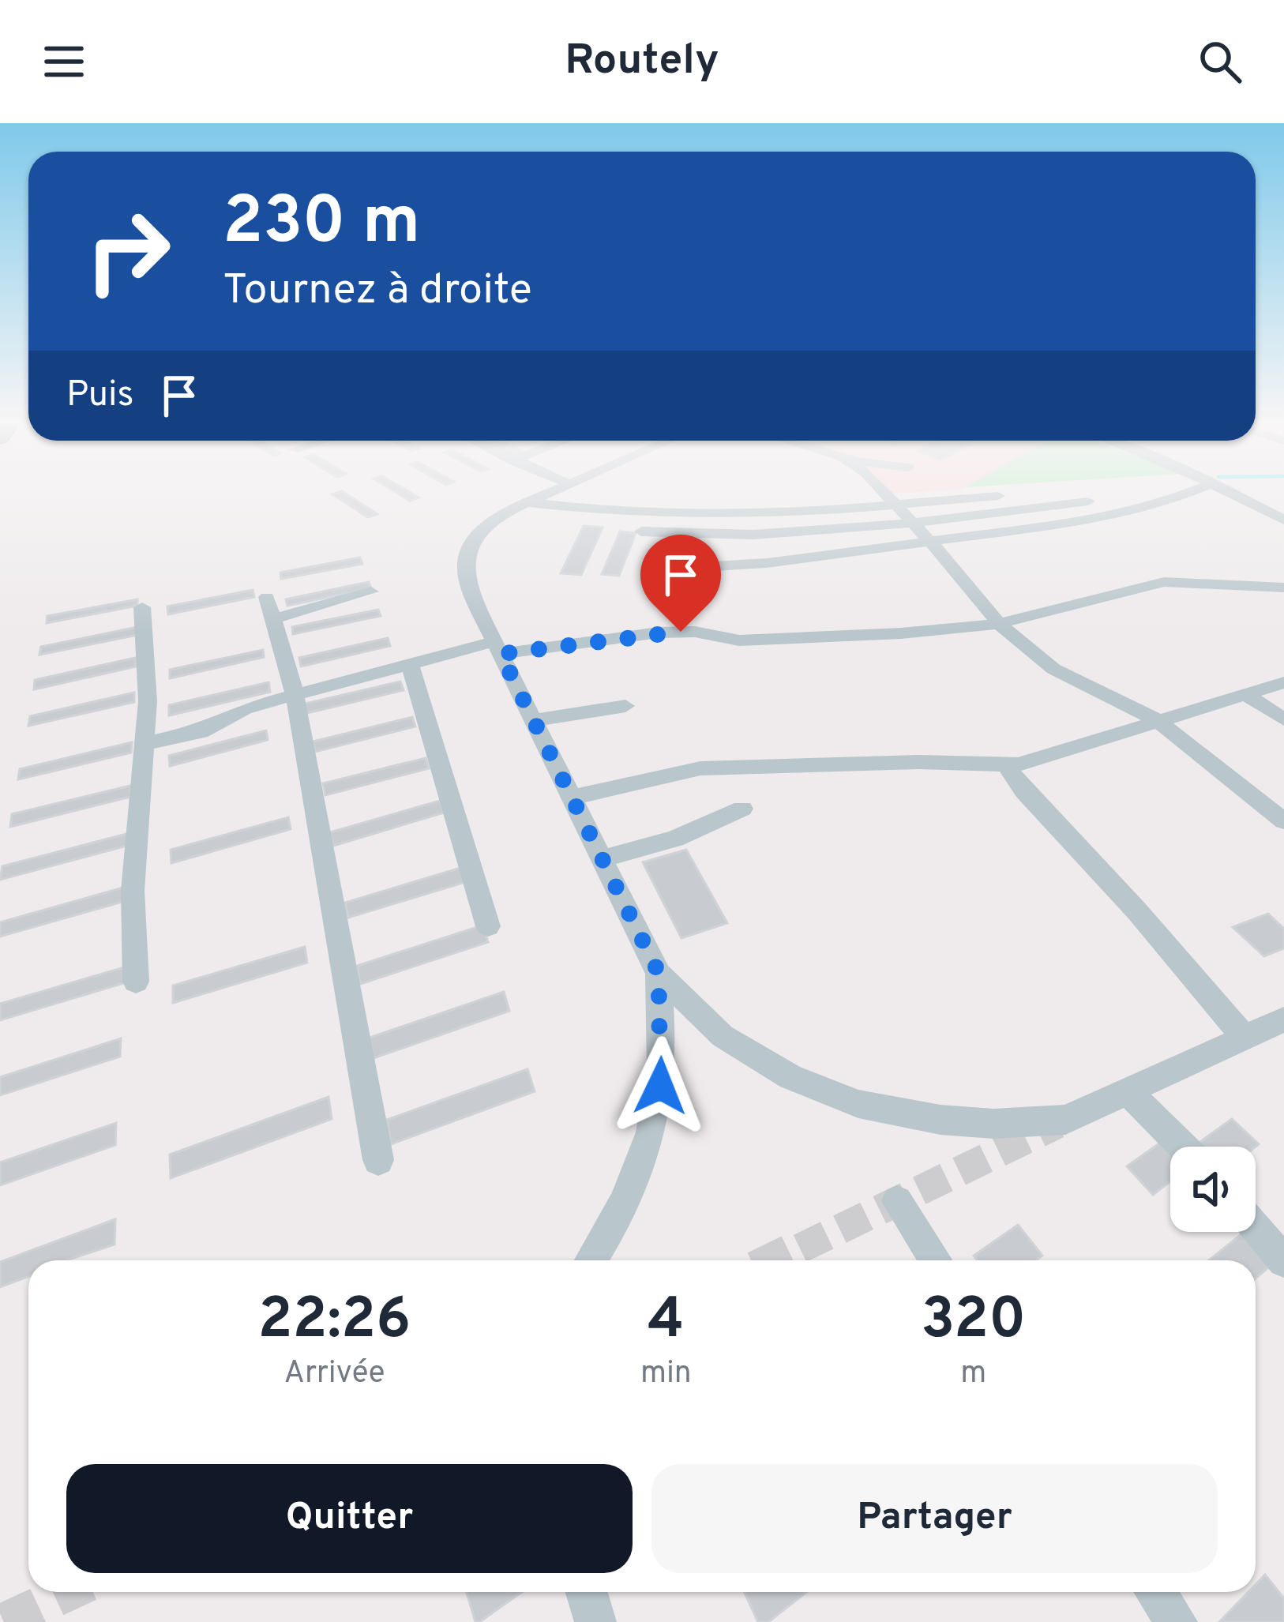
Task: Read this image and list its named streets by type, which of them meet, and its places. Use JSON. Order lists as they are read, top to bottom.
{
  "page": {
    "header": "Routely",
    "turn": ["230 m", "Tournez à droite"],
    "then": "Puis",
    "eta": [
      "22:26",
      "Arrivée",
      "4",
      "min",
      "320",
      "m"
    ],
    "buttons": ["Quitter", "Partager"]
  }
}
